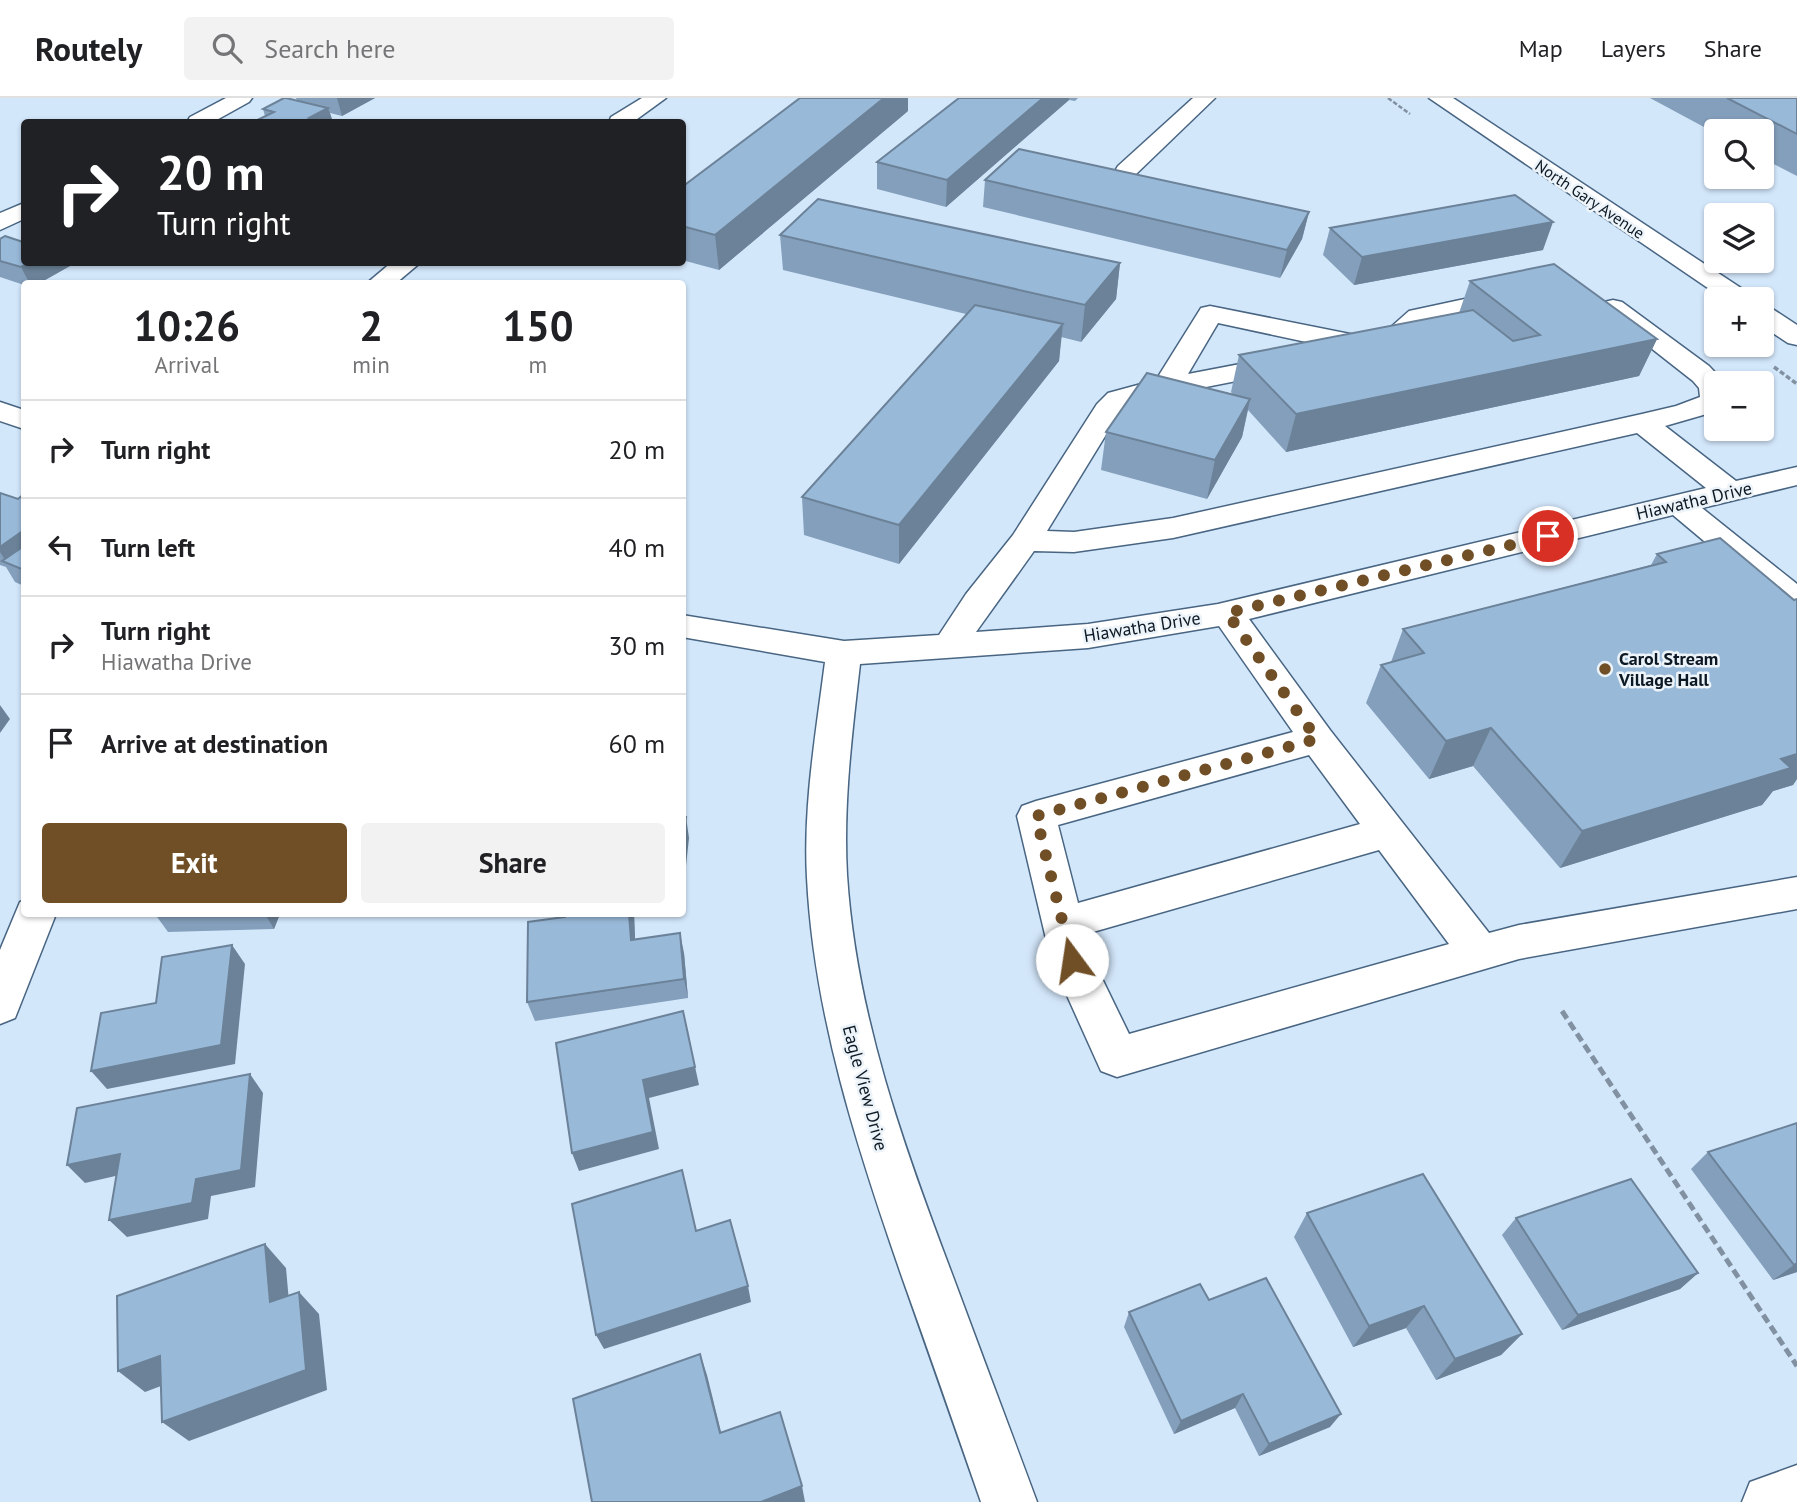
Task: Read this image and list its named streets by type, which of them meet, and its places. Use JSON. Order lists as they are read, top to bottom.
{
  "streets": {
    "street": ["North Gary Avenue", "Hiawatha Drive", "Eagle View Drive"]
  },
  "crossings": [
    ["Hiawatha Drive", "Eagle View Drive"]
  ],
  "places": ["Carol Stream Village Hall"],
  "page": {
    "header": "Routely",
    "search": "Search here",
    "nav": ["Map", "Layers", "Share"],
    "map_buttons": ["+", "−"],
    "turn": ["20 m", "Turn right"],
    "eta": [
      "10:26",
      "Arrival",
      "2",
      "min",
      "150",
      "m"
    ],
    "list": [
      {
        "name": "Turn right",
        "value": "20 m"
      },
      {
        "name": "Turn left",
        "value": "40 m"
      },
      {
        "name": "Turn right",
        "note": "Hiawatha Drive",
        "value": "30 m"
      },
      {
        "name": "Arrive at destination",
        "value": "60 m"
      }
    ],
    "buttons": ["Exit", "Share"]
  }
}
